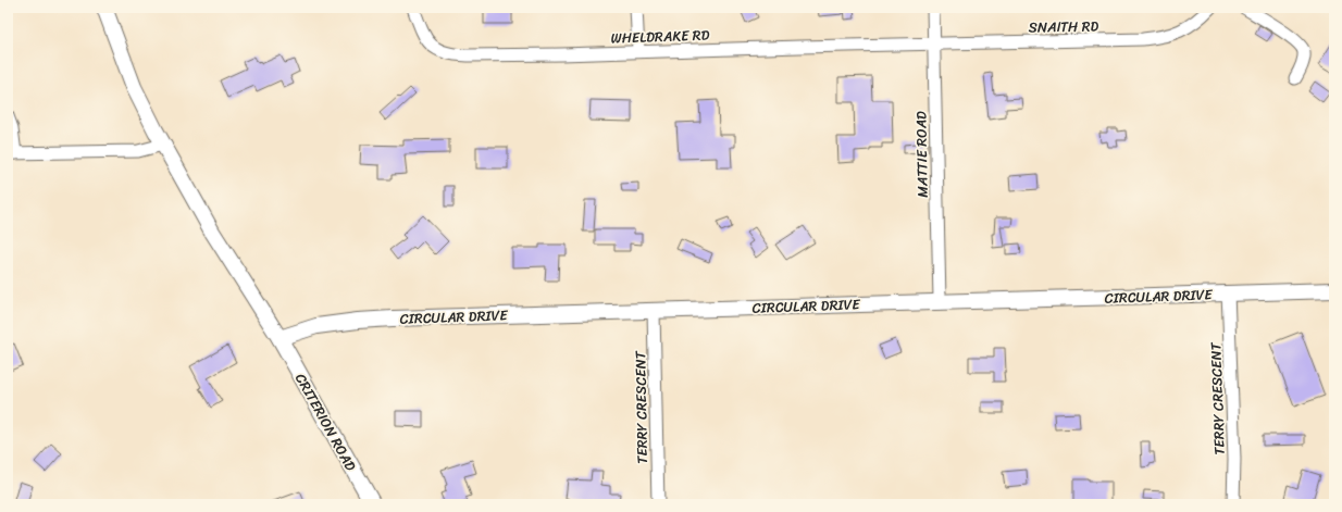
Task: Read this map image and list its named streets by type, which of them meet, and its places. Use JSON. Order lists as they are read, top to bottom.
{
  "streets": {
    "street": [
      "SNAITH RD",
      "WHELDRAKE RD",
      "MATTIE ROAD",
      "CIRCULAR DRIVE",
      "TERRY CRESCENT",
      "CRITERION ROAD"
    ]
  },
  "crossings": [
    ["SNAITH RD", "WHELDRAKE RD"],
    ["SNAITH RD", "MATTIE ROAD"],
    ["WHELDRAKE RD", "MATTIE ROAD"],
    ["MATTIE ROAD", "CIRCULAR DRIVE"],
    ["CIRCULAR DRIVE", "TERRY CRESCENT"],
    ["CIRCULAR DRIVE", "CRITERION ROAD"]
  ]
}
